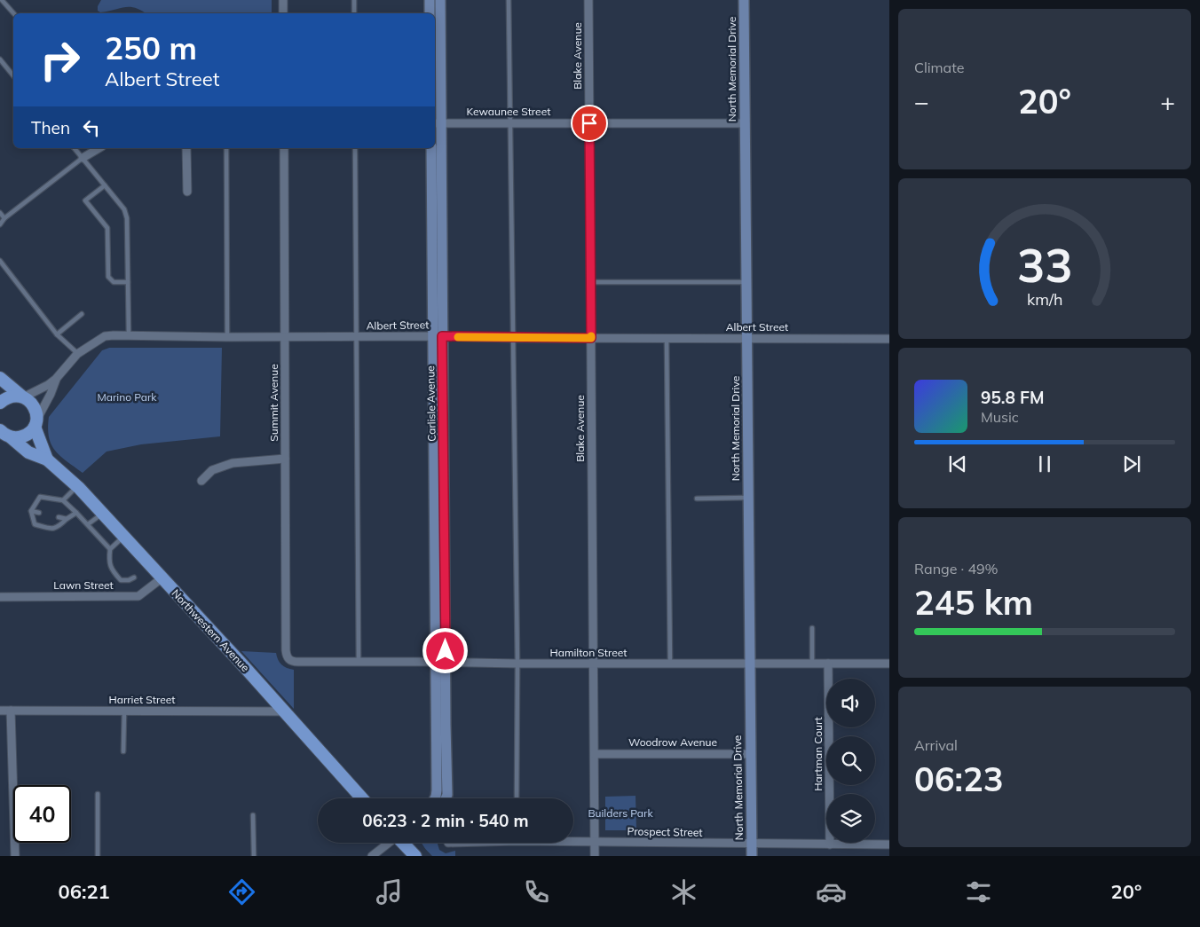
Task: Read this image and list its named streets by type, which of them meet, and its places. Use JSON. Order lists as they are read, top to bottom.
{
  "streets": {
    "main road": ["Northwestern Avenue"],
    "street": [
      "Blake Avenue",
      "North Memorial Drive",
      "Kewaunee Street",
      "Albert Street",
      "Summit Avenue",
      "Carlisle Avenue",
      "Lawn Street",
      "Hamilton Street",
      "Harriet Street",
      "Woodrow Avenue",
      "Hartman Court",
      "Prospect Street"
    ]
  },
  "crossings": [
    ["Blake Avenue", "Kewaunee Street"],
    ["Blake Avenue", "Albert Street"],
    ["Blake Avenue", "Hamilton Street"],
    ["Blake Avenue", "Woodrow Avenue"],
    ["Blake Avenue", "Prospect Street"],
    ["North Memorial Drive", "Kewaunee Street"],
    ["North Memorial Drive", "Albert Street"],
    ["North Memorial Drive", "Hamilton Street"],
    ["North Memorial Drive", "Woodrow Avenue"],
    ["North Memorial Drive", "Prospect Street"],
    ["Kewaunee Street", "Carlisle Avenue"],
    ["Albert Street", "Summit Avenue"],
    ["Albert Street", "Carlisle Avenue"],
    ["Albert Street", "Northwestern Avenue"],
    ["Summit Avenue", "Hamilton Street"],
    ["Carlisle Avenue", "Hamilton Street"],
    ["Lawn Street", "Northwestern Avenue"],
    ["Northwestern Avenue", "Harriet Street"],
    ["Hamilton Street", "Hartman Court"],
    ["Hartman Court", "Prospect Street"]
  ],
  "parks": ["Marino Park", "Builders Park"],
  "page": {
    "tile": [
      "Climate",
      ["Range · 49%", "245 km"],
      ["Arrival", "06:23"]
    ],
    "turn": ["250 m", "Albert Street"],
    "heat": ["−", "20°", "+"],
    "then": "Then",
    "song": ["95.8 FM", "Music"],
    "limit": "40",
    "trip": "06:23 · 2 min · 540 m",
    "tabs": ["06:21", "20°"],
    "gauge": ["33", "km/h"]
  }
}
